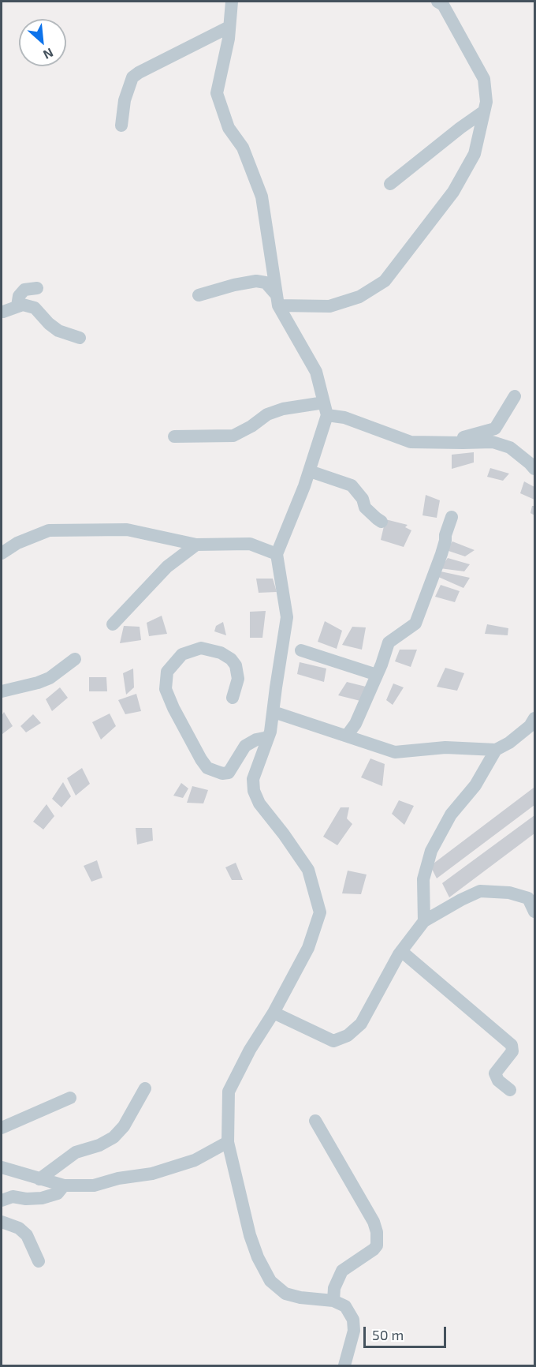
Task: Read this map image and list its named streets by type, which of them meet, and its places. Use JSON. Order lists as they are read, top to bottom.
{
  "scale_bar": "50 m",
  "north": "bottom right"
}
